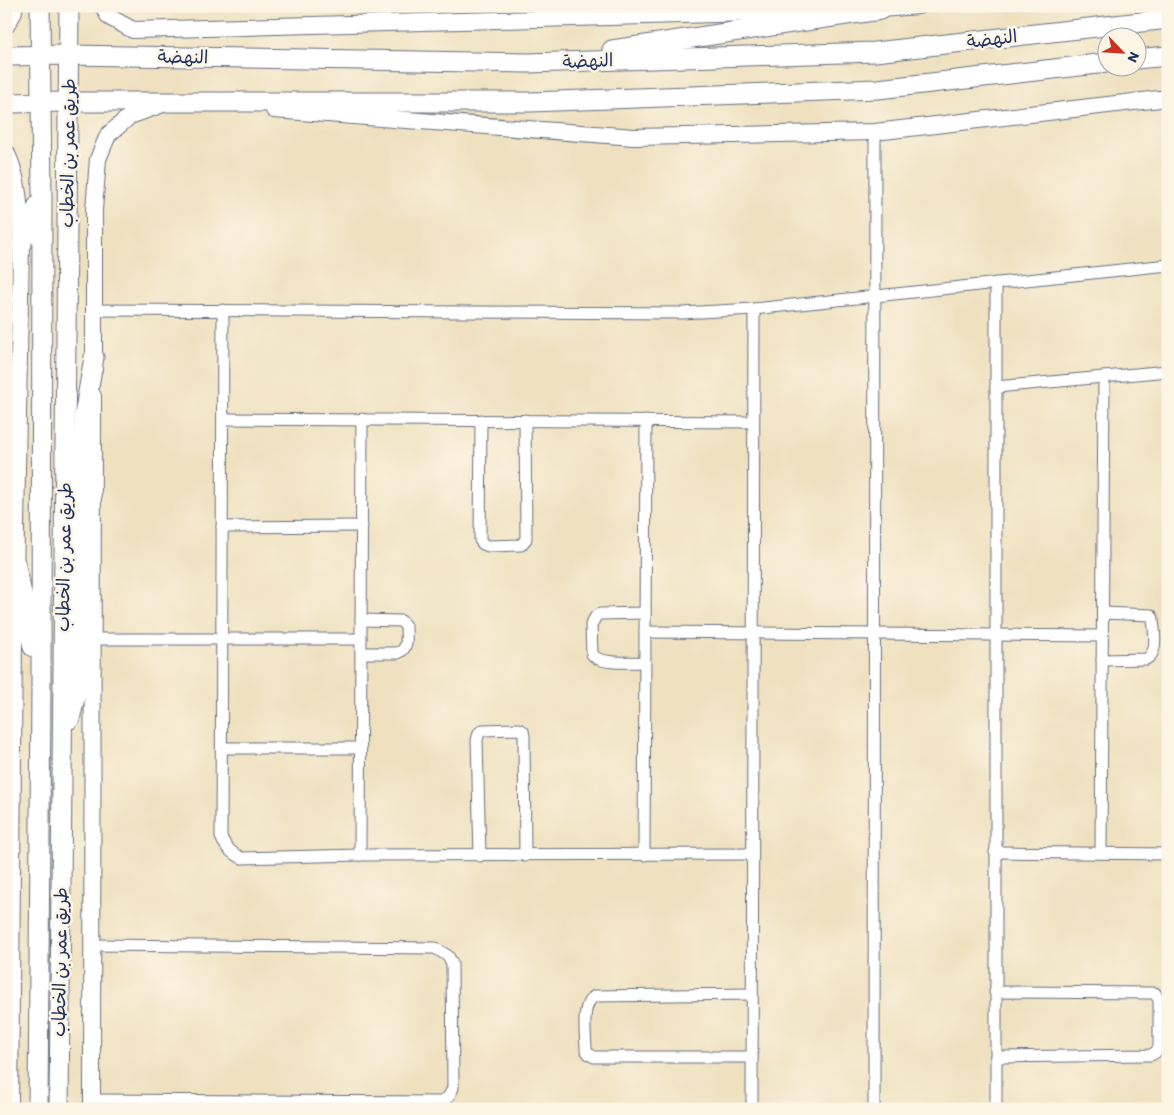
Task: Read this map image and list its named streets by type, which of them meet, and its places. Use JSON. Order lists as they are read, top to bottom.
{
  "streets": {
    "main road": ["النهضة", "طريق عمر بن الخطاب"]
  },
  "crossings": [
    ["النهضة", "طريق عمر بن الخطاب"]
  ],
  "north": "bottom right"
}
